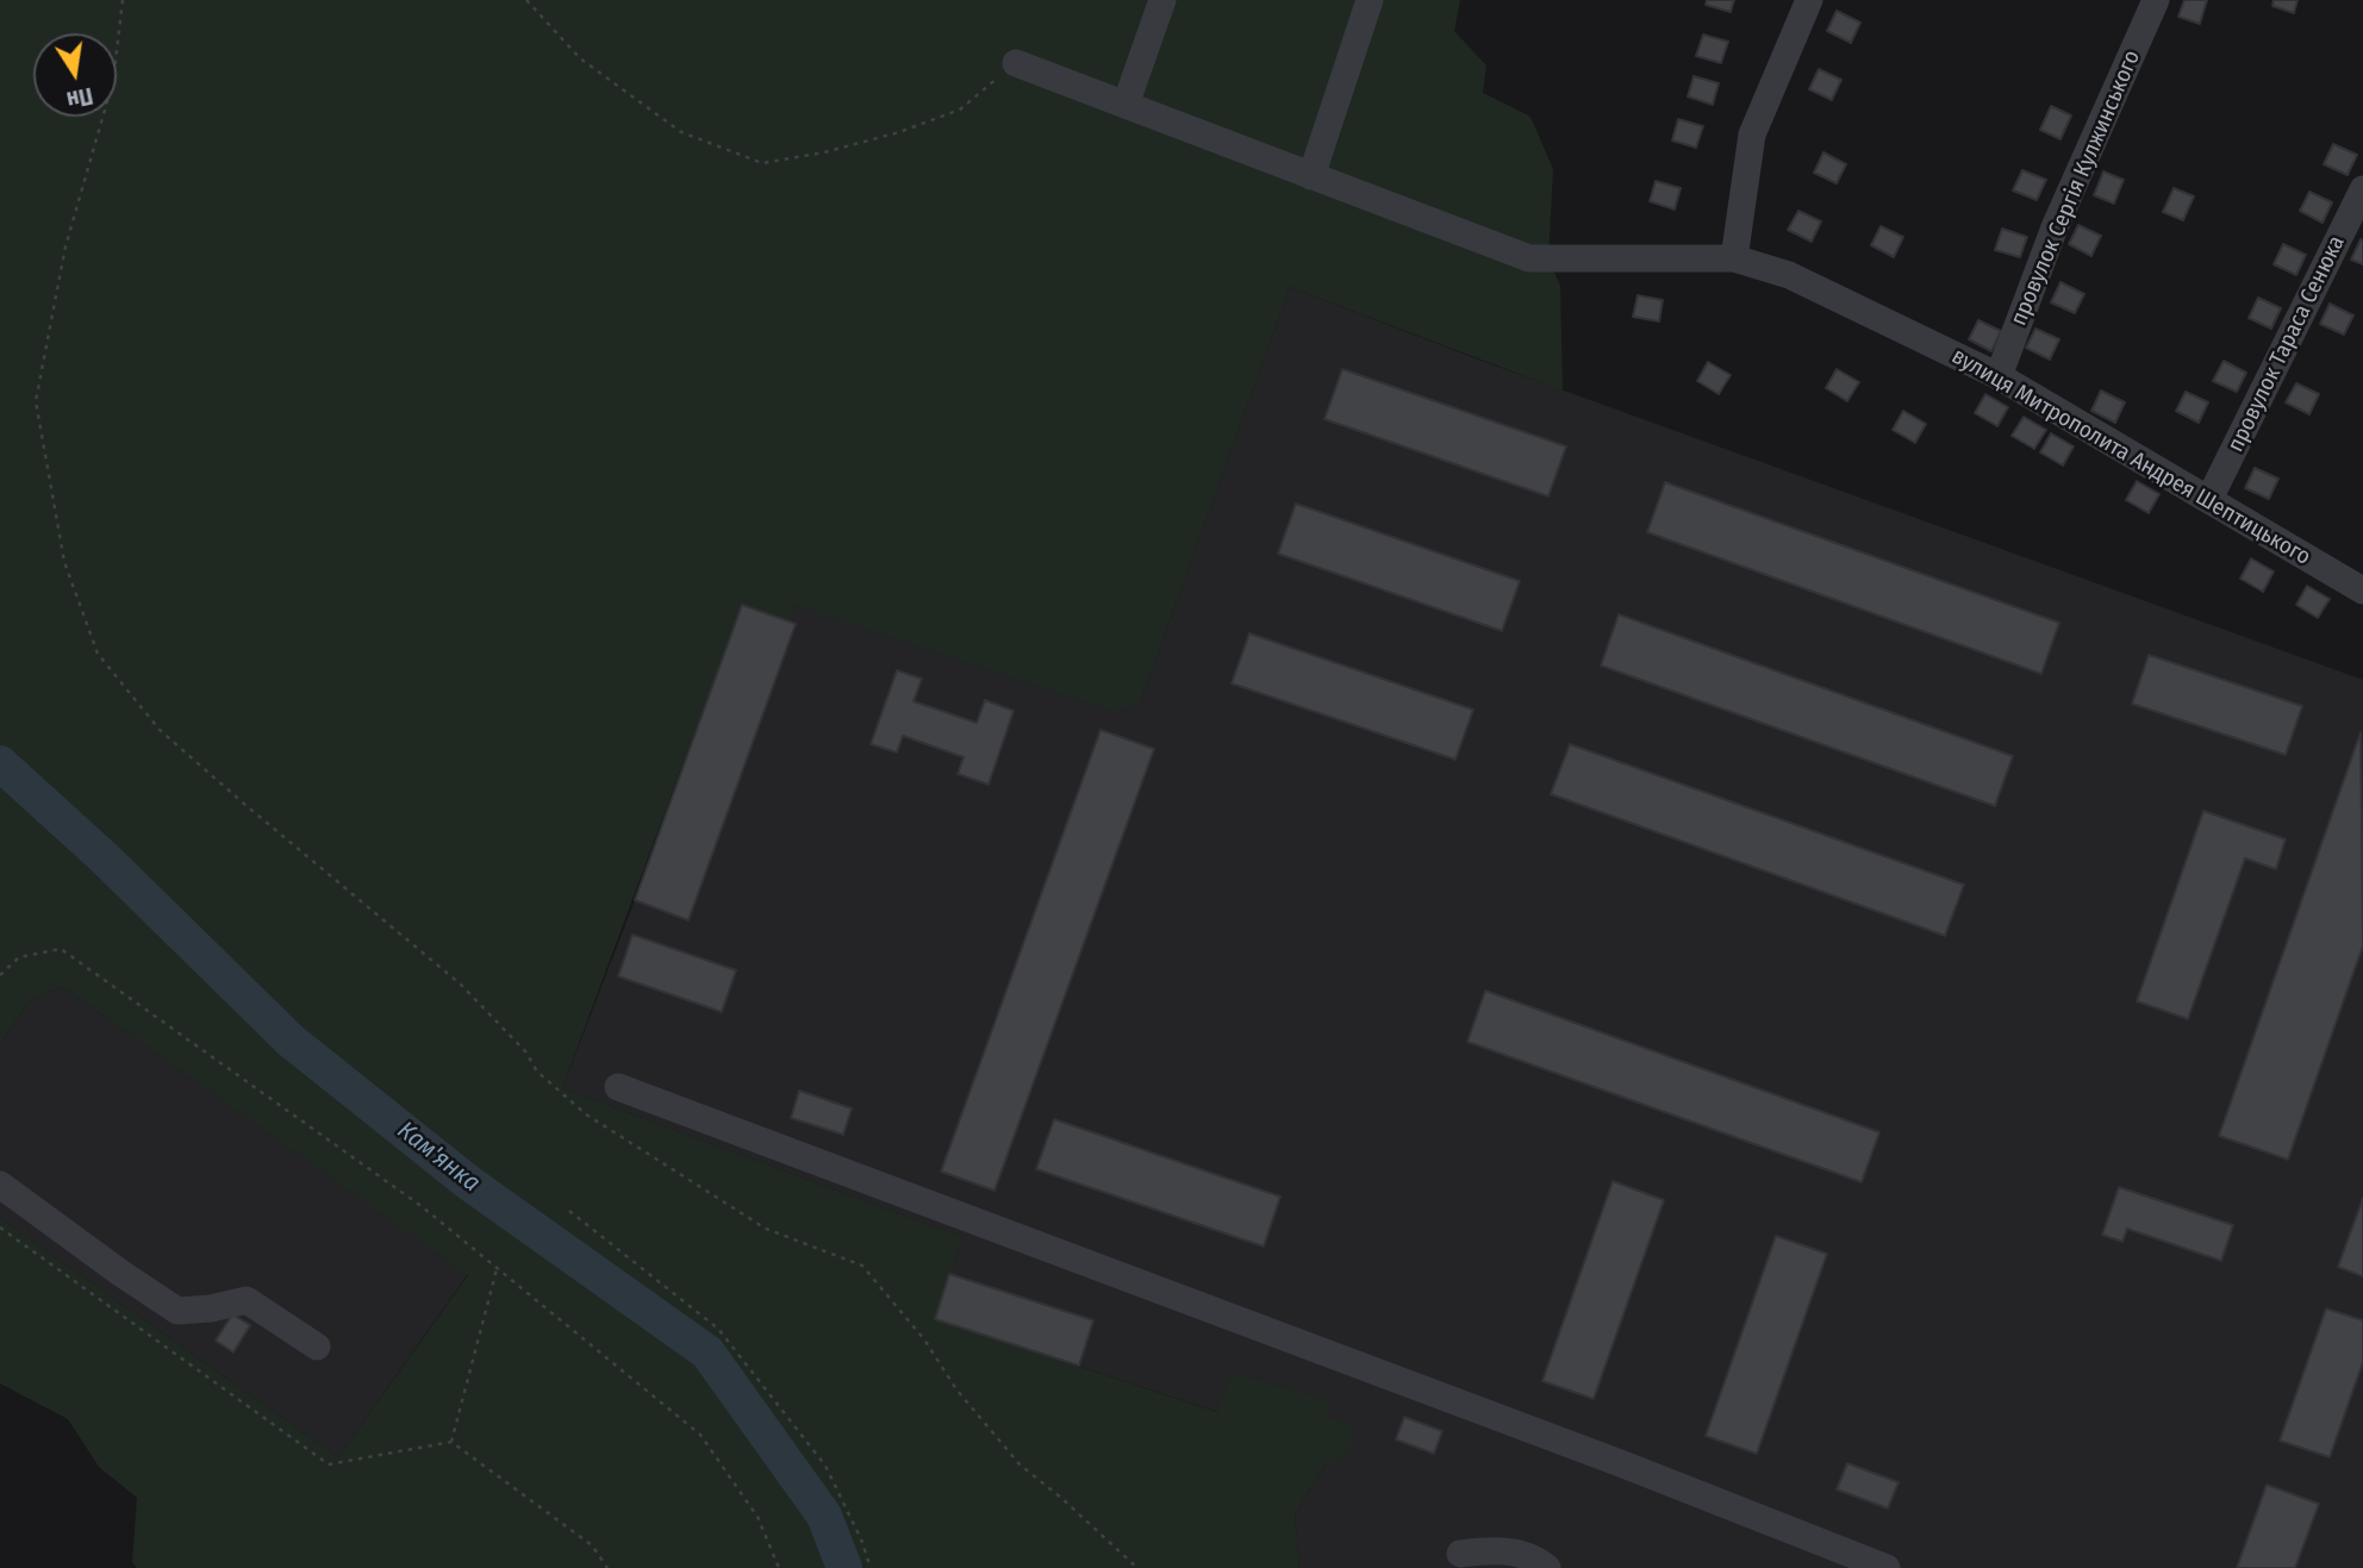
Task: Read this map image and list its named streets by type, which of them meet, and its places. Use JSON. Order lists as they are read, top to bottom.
{
  "streets": {
    "street": ["провулок Сергія Кулжинського", "провулок Тараса Сенюка", "вулиця Митрополита Андрея Шептицького"]
  },
  "crossings": [
    ["провулок Сергія Кулжинського", "вулиця Митрополита Андрея Шептицького"],
    ["провулок Тараса Сенюка", "вулиця Митрополита Андрея Шептицького"]
  ],
  "water": ["Кам'янка"],
  "north": "bottom"
}
